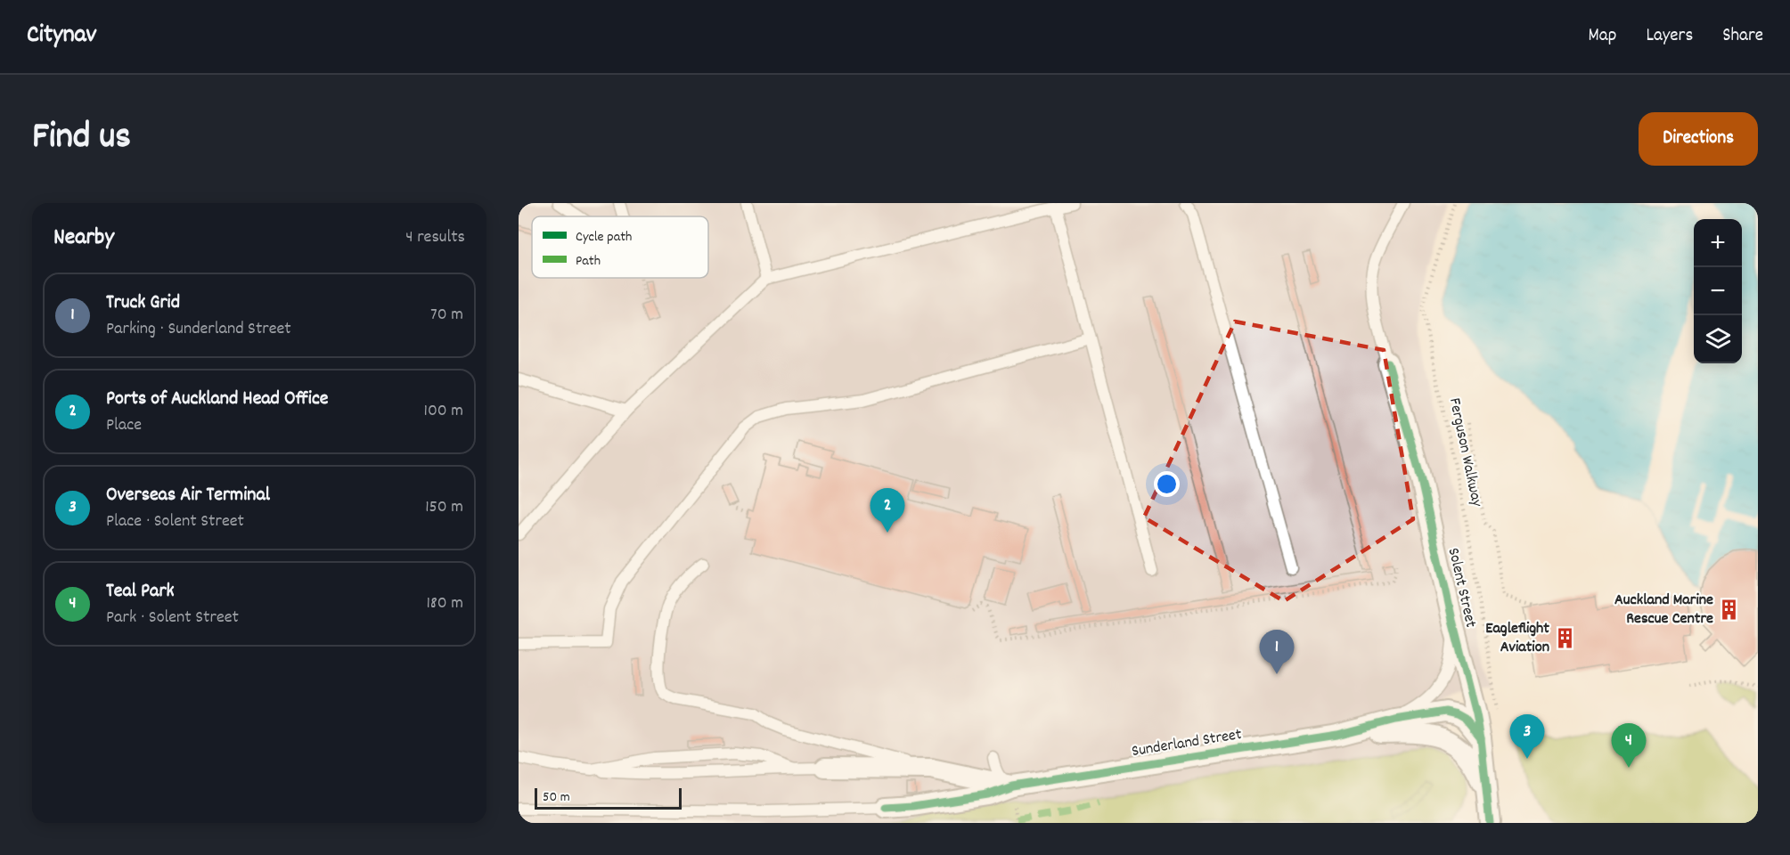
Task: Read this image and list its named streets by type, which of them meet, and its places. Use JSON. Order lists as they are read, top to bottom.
{
  "streets": {
    "street": ["Solent Street", "Sunderland Street"],
    "path": ["Ferguson Walkway"]
  },
  "crossings": [
    ["Solent Street", "Sunderland Street"]
  ],
  "places": {
    "building": ["Auckland Marine Rescue Centre", "Eagleflight Aviation"]
  },
  "legend": ["Cycle path", "Path"],
  "scale_bar": "50 m",
  "page": {
    "header": "Citynav",
    "nav": ["Map", "Layers", "Share"],
    "title": "Find us",
    "buttons": "Directions",
    "heading": ["Nearby", "4 results"],
    "map_buttons": ["+", "−"],
    "list": [
      {
        "mark": "1",
        "name": "Truck Grid",
        "note": "Parking · Sunderland Street",
        "value": "70 m"
      },
      {
        "mark": "2",
        "name": "Ports of Auckland Head Office",
        "note": "Place",
        "value": "100 m"
      },
      {
        "mark": "3",
        "name": "Overseas Air Terminal",
        "note": "Place · Solent Street",
        "value": "150 m"
      },
      {
        "mark": "4",
        "name": "Teal Park",
        "note": "Park · Solent Street",
        "value": "180 m"
      }
    ],
    "pins": [
      "2",
      "1",
      "3",
      "4"
    ],
    "scale": "50 m"
  }
}
